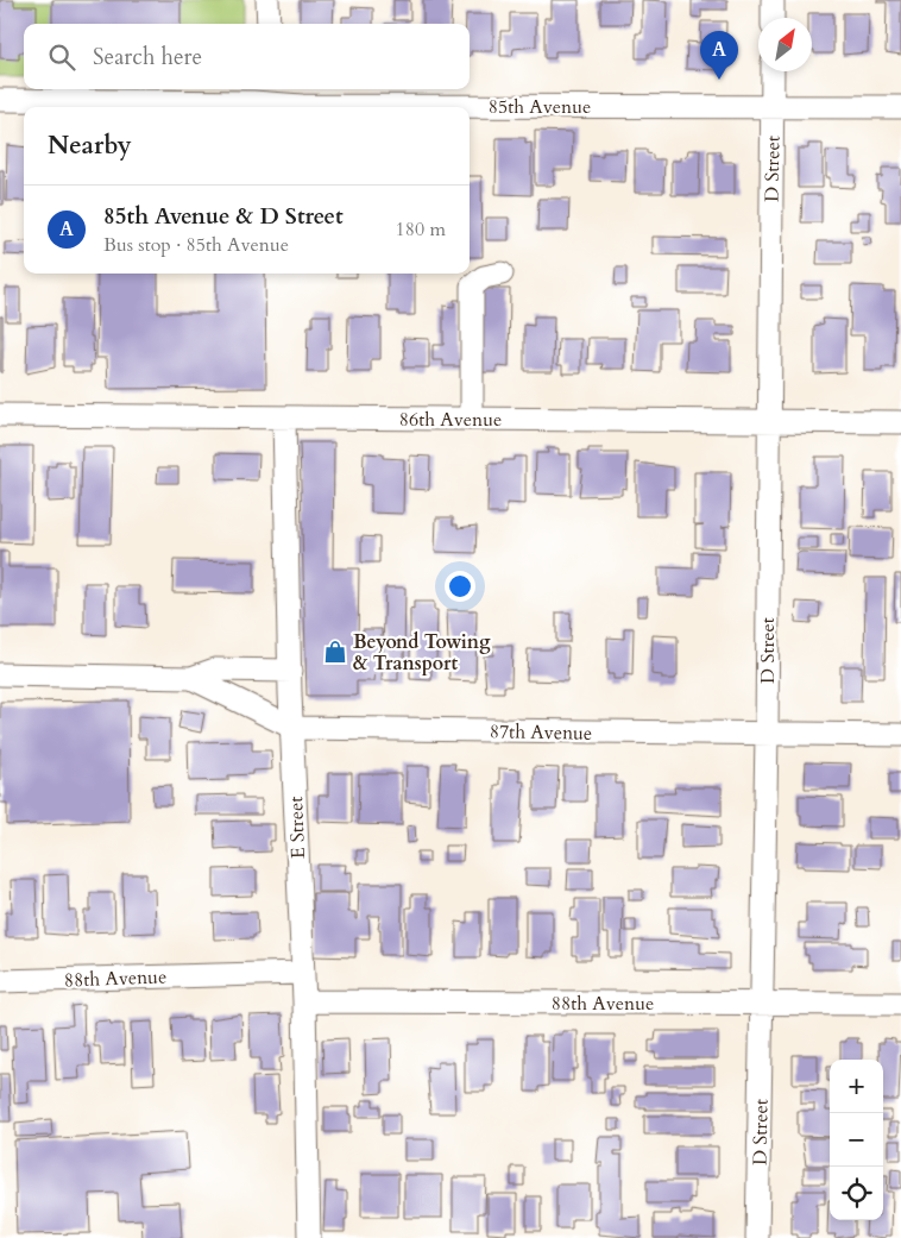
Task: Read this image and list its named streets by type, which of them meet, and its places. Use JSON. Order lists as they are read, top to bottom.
{
  "streets": {
    "street": [
      "85th Avenue",
      "D Street",
      "86th Avenue",
      "87th Avenue",
      "E Street",
      "88th Avenue"
    ]
  },
  "crossings": [
    ["85th Avenue", "D Street"],
    ["D Street", "86th Avenue"],
    ["D Street", "87th Avenue"],
    ["D Street", "88th Avenue"],
    ["86th Avenue", "E Street"],
    ["87th Avenue", "E Street"],
    ["E Street", "88th Avenue"]
  ],
  "places": {
    "shop": ["Beyond Towing & Transport"]
  },
  "north": "top right",
  "page": {
    "search": "Search here",
    "pins": "A",
    "heading": "Nearby",
    "list": [
      {
        "mark": "A",
        "name": "85th Avenue & D Street",
        "note": "Bus stop · 85th Avenue",
        "value": "180 m"
      }
    ],
    "map_buttons": ["+", "−"]
  }
}
